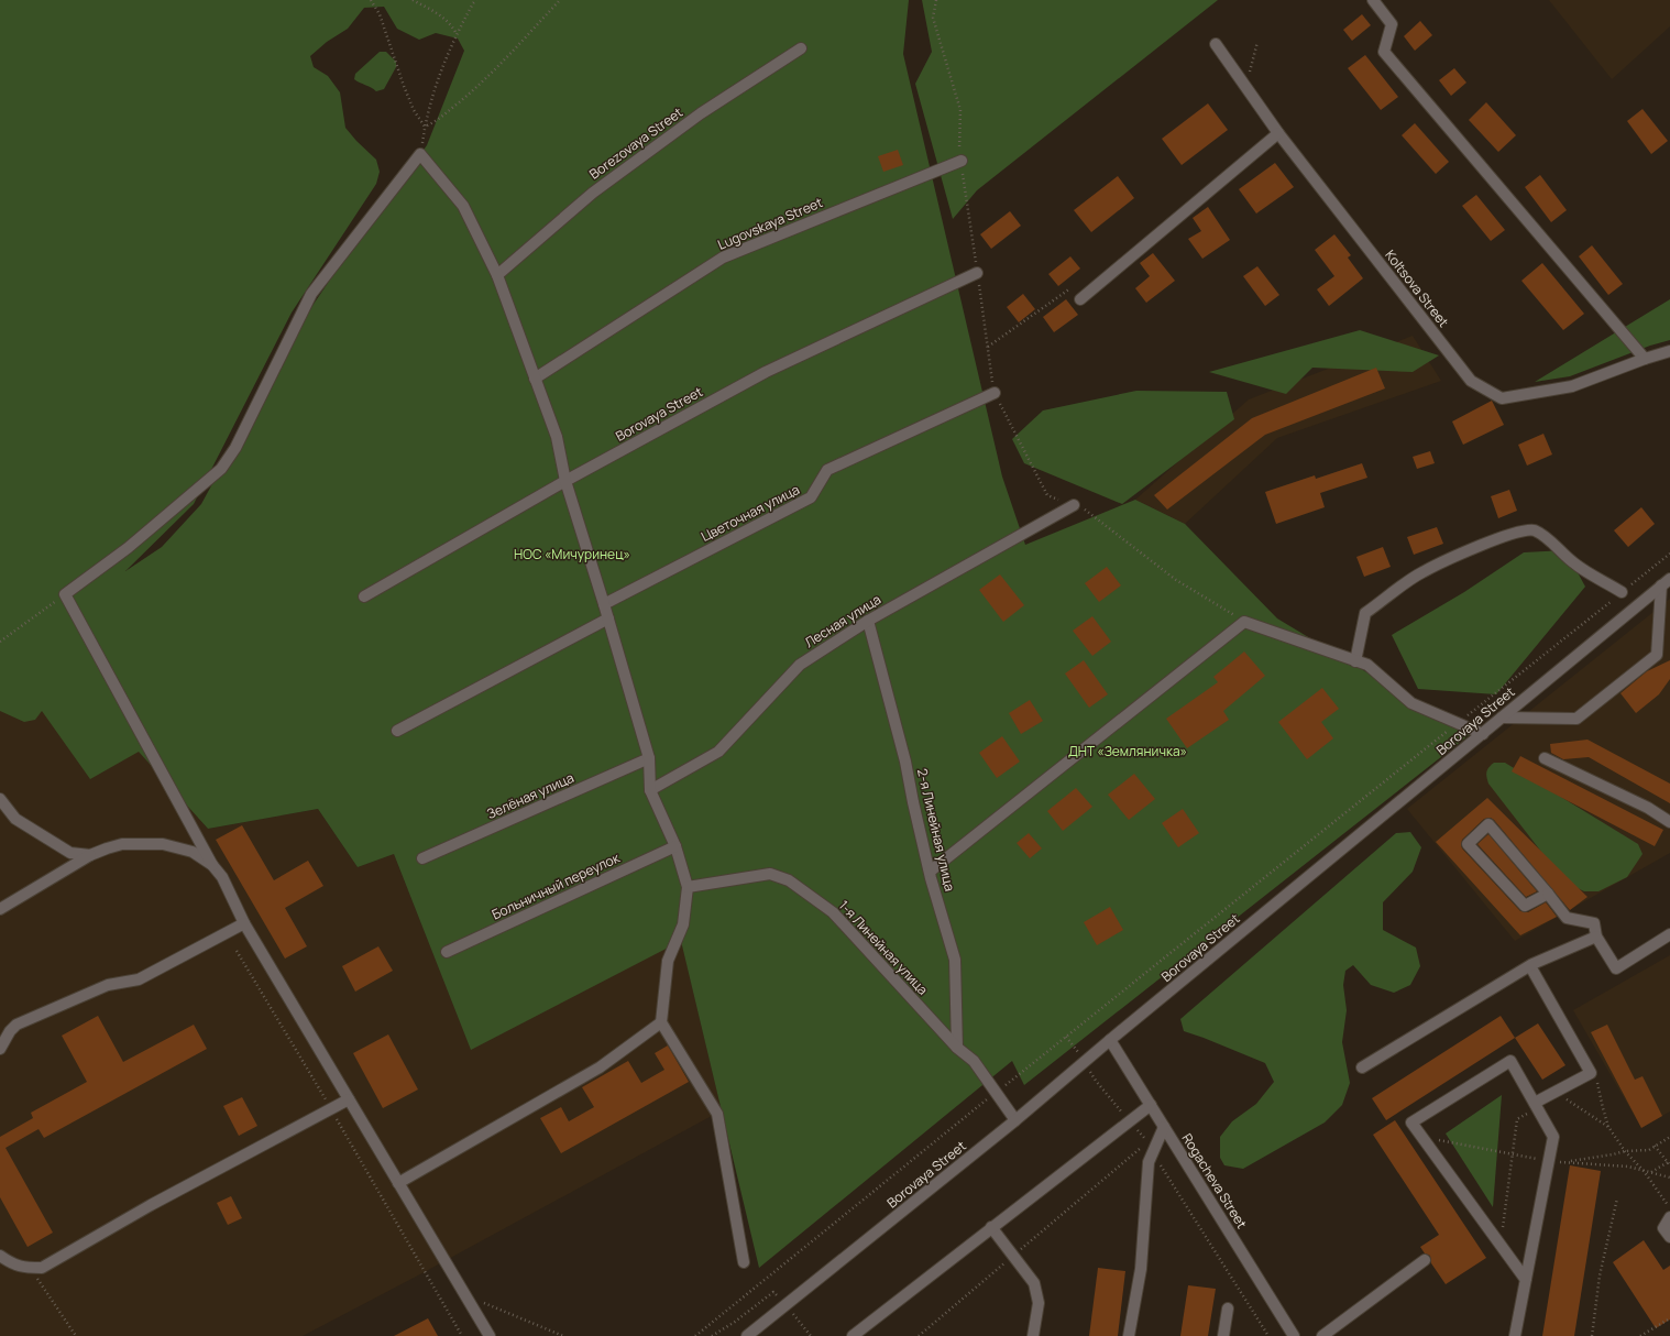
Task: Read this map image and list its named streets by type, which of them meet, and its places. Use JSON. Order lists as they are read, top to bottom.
{
  "streets": {
    "street": [
      "Borezovaya Street",
      "Lugovskaya Street",
      "Koltsova Street",
      "Borovaya Street",
      "Цветочная улица",
      "Лесная улица",
      "Зелёная улица",
      "2-я Линейная улица",
      "Больничный переулок",
      "1-я Линейная улица",
      "Rogacheva Street"
    ]
  },
  "crossings": [
    ["Borovaya Street", "1-я Линейная улица"],
    ["Borovaya Street", "Rogacheva Street"],
    ["Лесная улица", "2-я Линейная улица"],
    ["2-я Линейная улица", "1-я Линейная улица"]
  ],
  "parks": ["НОС «Мичуринец»", "ДНТ «Земляничка»"]
}
